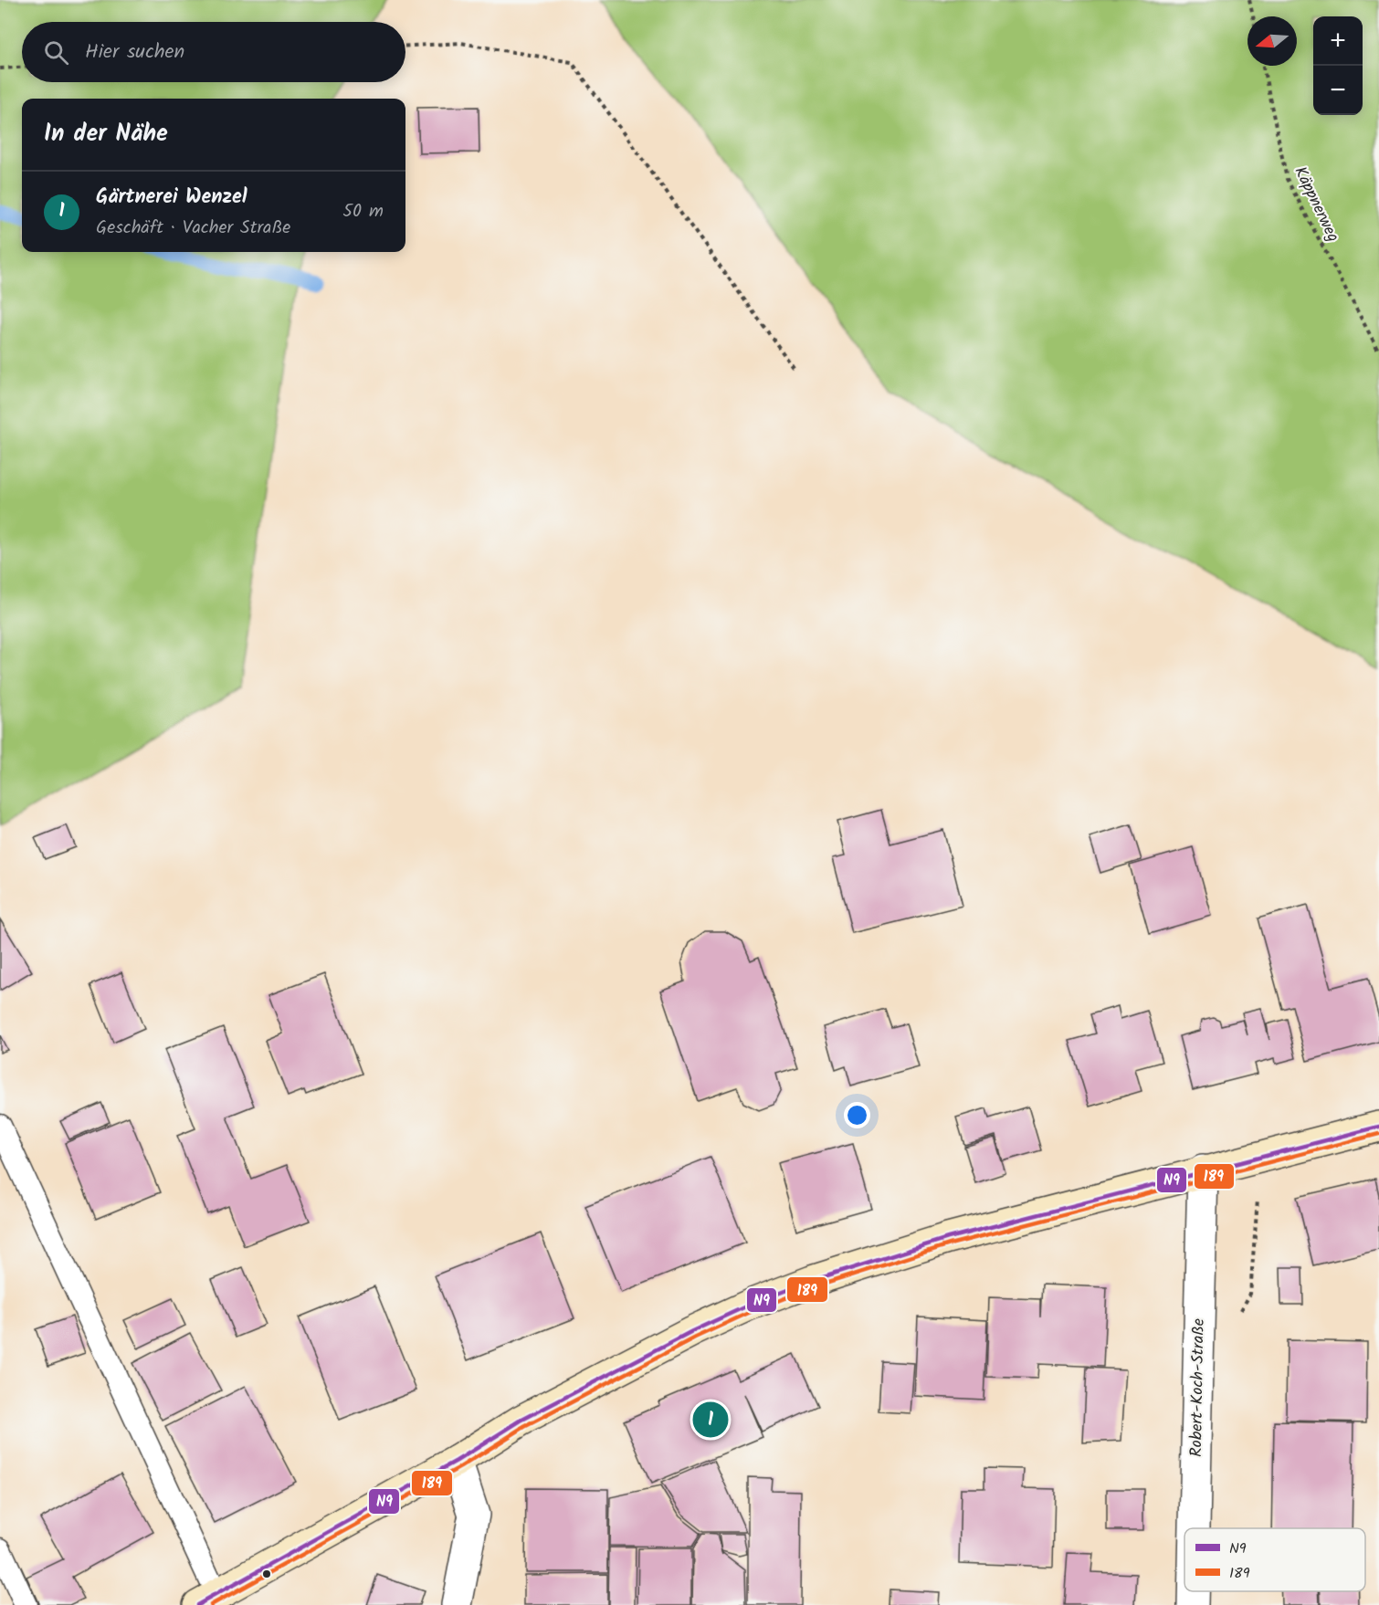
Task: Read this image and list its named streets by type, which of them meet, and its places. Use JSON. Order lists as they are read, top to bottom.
{
  "streets": {
    "street": ["Robert-Koch-Straße"],
    "path": ["Käppnerweg"]
  },
  "lines": ["transit line N9", "transit line 189"],
  "legend": ["N9", "189"],
  "north": "left",
  "page": {
    "map_buttons": ["+", "−"],
    "search": "Hier suchen",
    "heading": "In der Nähe",
    "list": [
      {
        "mark": "1",
        "name": "Gärtnerei Wenzel",
        "note": "Geschäft · Vacher Straße",
        "value": "50 m"
      }
    ],
    "pins": "1"
  }
}
